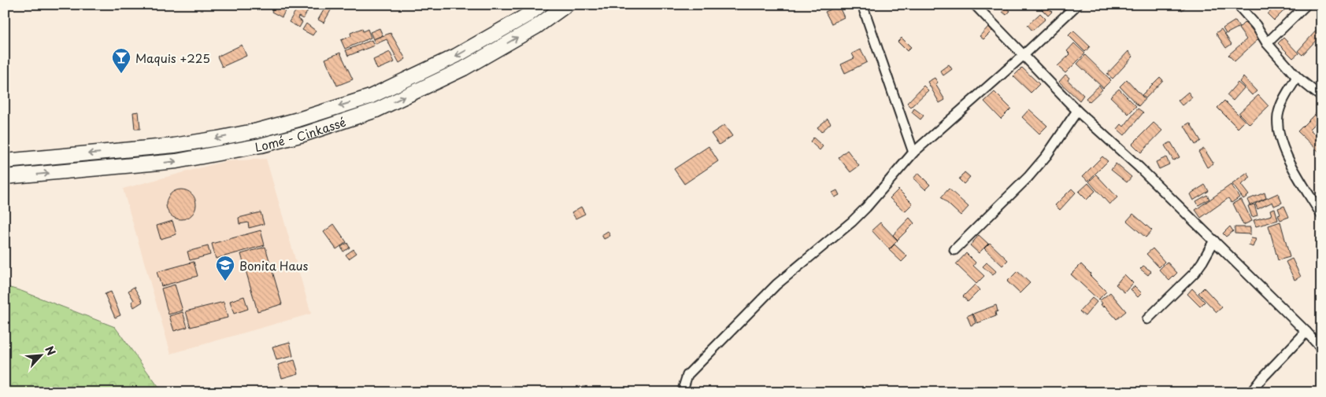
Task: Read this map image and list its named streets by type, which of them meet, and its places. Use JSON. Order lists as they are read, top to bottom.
{
  "streets": {
    "highway": ["Lomé - Cinkassé"]
  },
  "places": {
    "bar": ["Maquis +225"],
    "school or university": ["Bonita Haus"]
  },
  "north": "top right"
}
